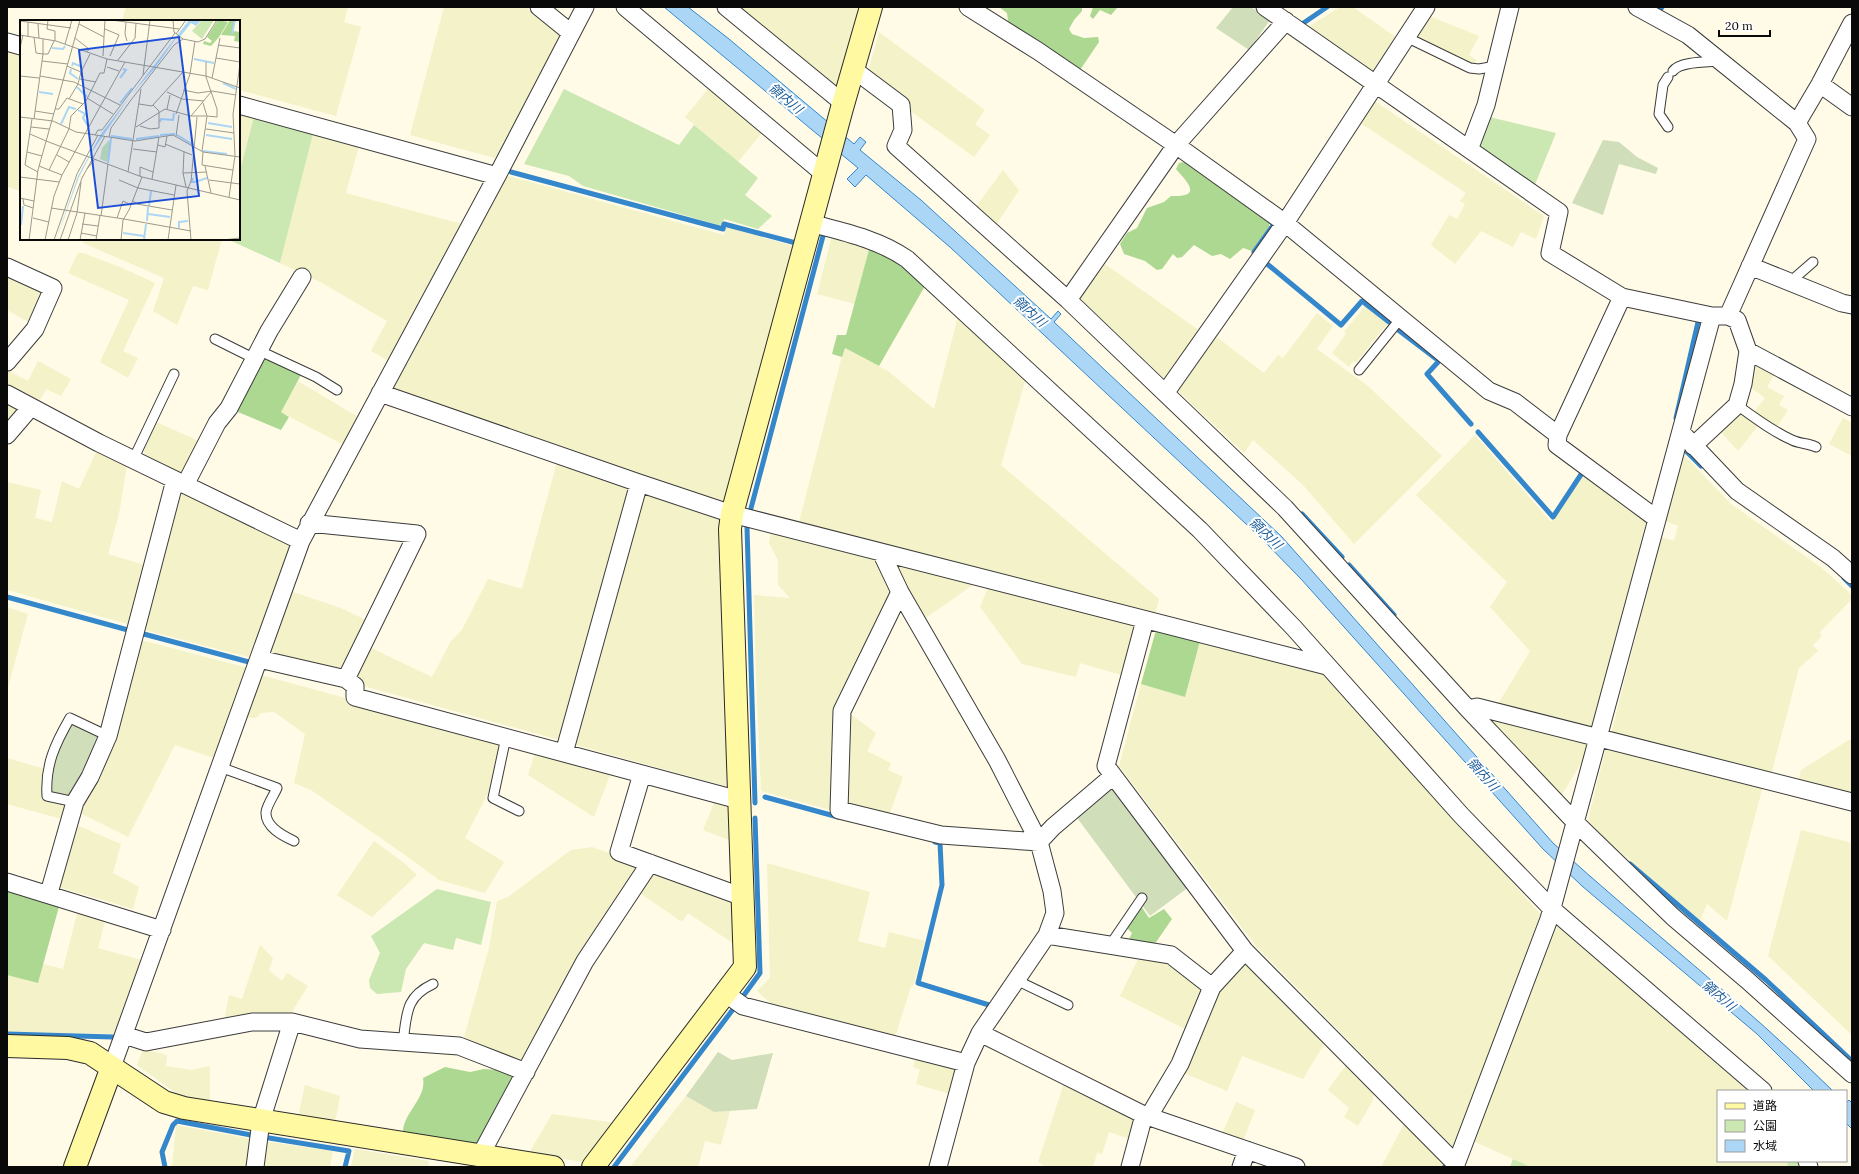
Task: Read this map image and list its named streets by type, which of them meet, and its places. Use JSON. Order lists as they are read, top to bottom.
{
  "water": ["領内川"],
  "legend": ["道路", "公園", "水域"],
  "scale_bar": "20 m"
}
